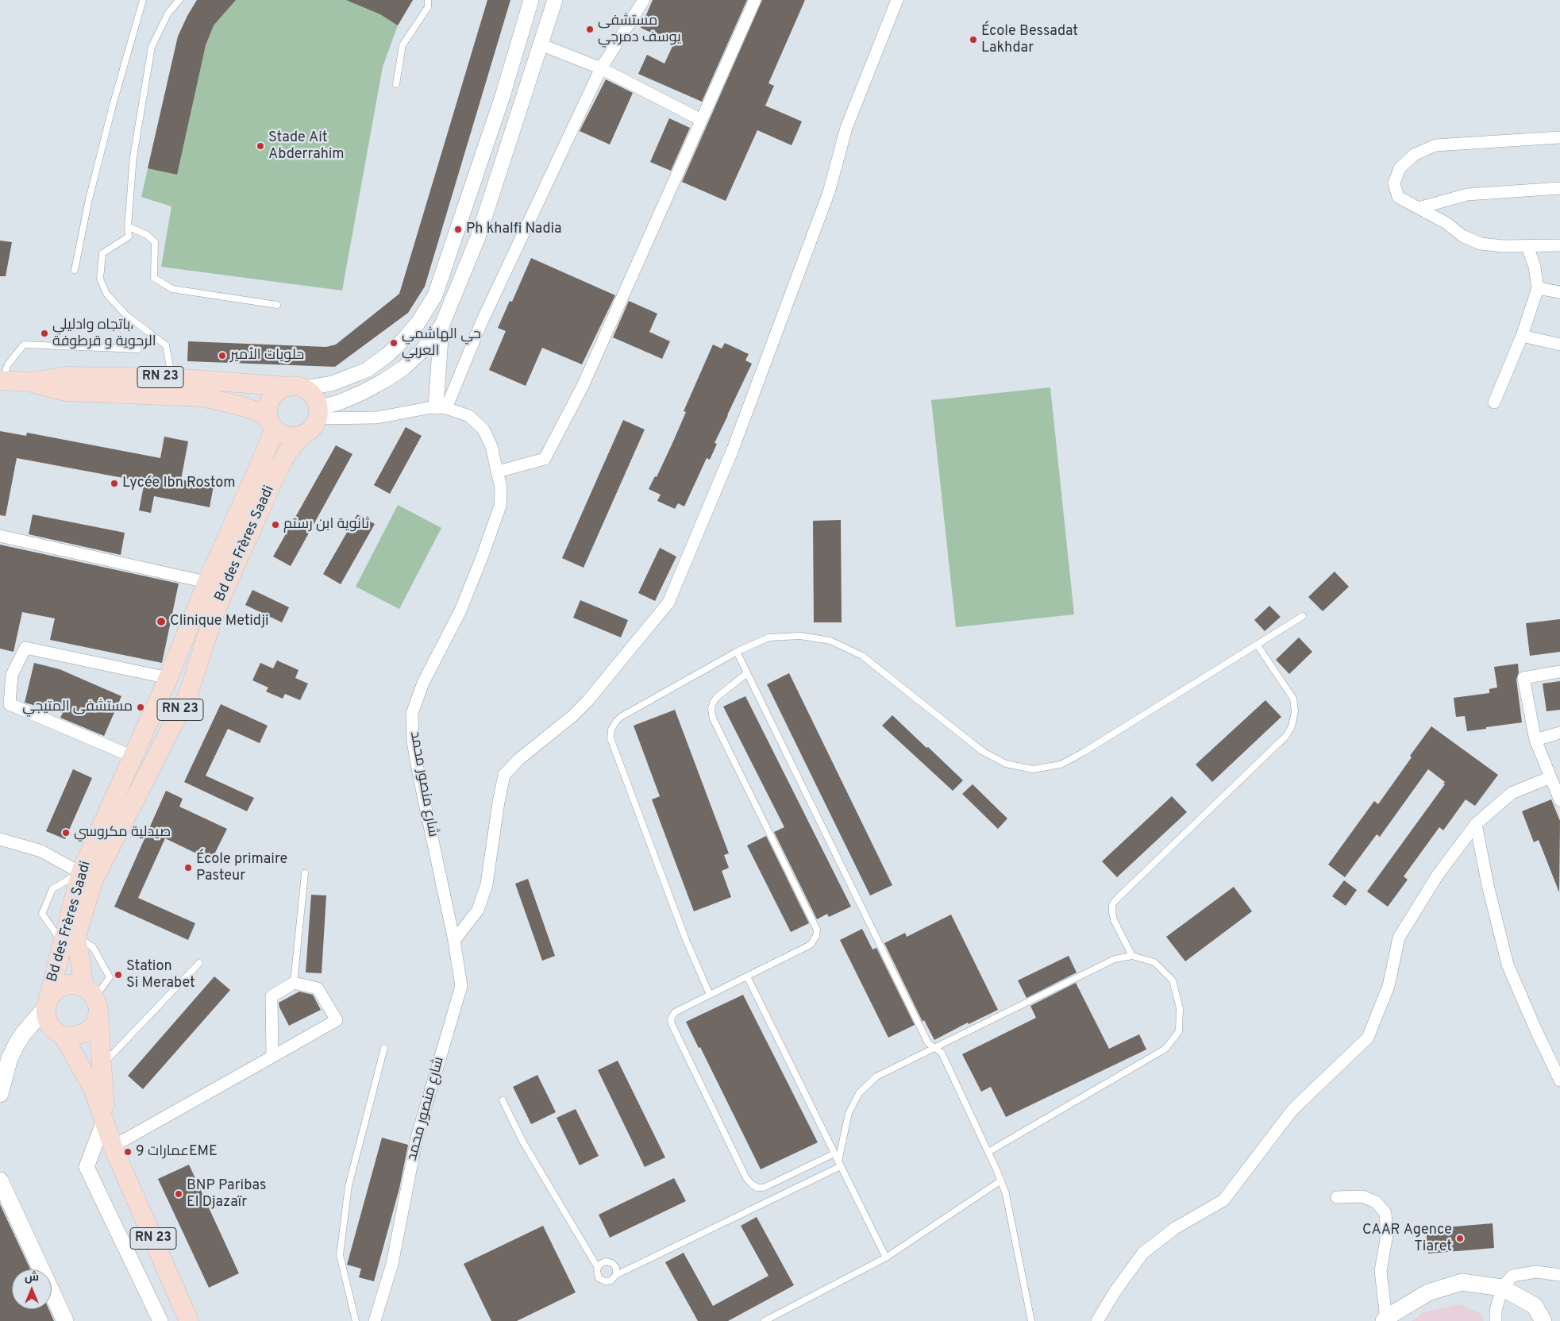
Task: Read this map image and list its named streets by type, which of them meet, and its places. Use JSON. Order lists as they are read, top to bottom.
{
  "streets": {
    "main road": ["RN 23", "Bd des Frères Saadi"],
    "street": ["شارع منصور محمد"]
  },
  "crossings": [
    ["RN 23", "Bd des Frères Saadi"],
    ["RN 23", "شارع منصور محمد"],
    ["Bd des Frères Saadi", "شارع منصور محمد"]
  ],
  "places": [
    "مستشفى يوسف دمرجي",
    "École Bessadat Lakhdar",
    "Stade Ait Abderrahim",
    "Ph khalfi Nadia",
    "باتجاه وادليلي، الرحوية و قرطوفة",
    "حي الهاشمي العربي",
    "حلويات الأمير",
    "Lycée Ibn Rostom",
    "ثانوية ابن رستم",
    "Clinique Metidji",
    "مستشفى المتيجي",
    "صيدلية مكروسي",
    "École primaire Pasteur",
    "Station Si Merabet",
    "عمارات 9EME",
    "BNP Paribas El Djazaïr",
    "CAAR Agence Tiaret"
  ],
  "north": "top"
}
